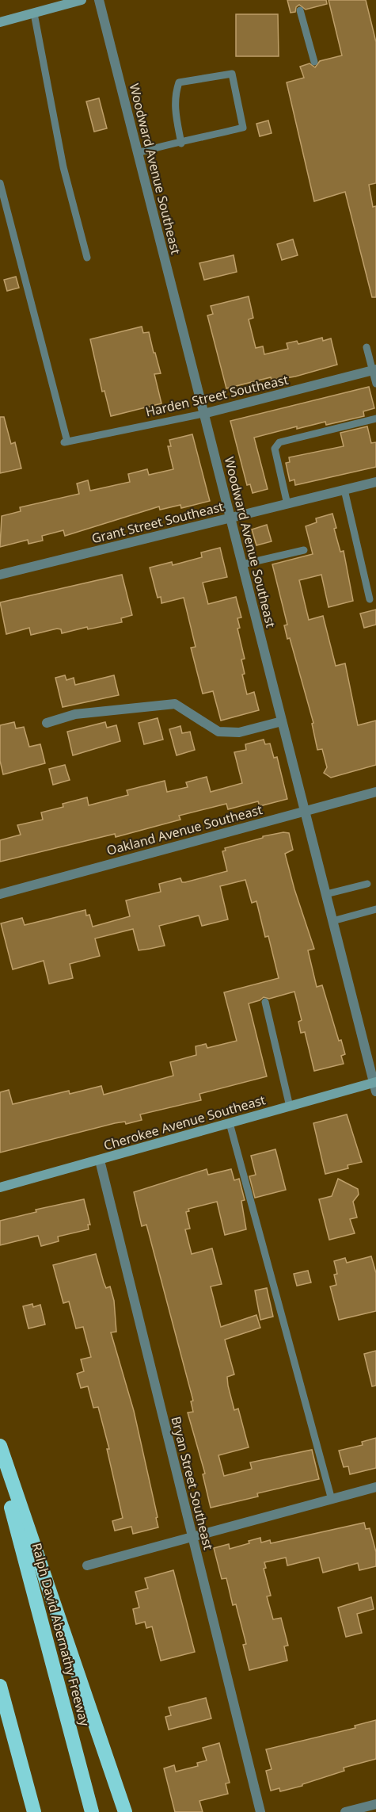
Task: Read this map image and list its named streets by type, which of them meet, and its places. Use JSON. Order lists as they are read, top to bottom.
{
  "streets": {
    "highway": ["Ralph David Abernathy Freeway"],
    "street": [
      "Woodward Avenue Southeast",
      "Harden Street Southeast",
      "Grant Street Southeast",
      "Oakland Avenue Southeast",
      "Cherokee Avenue Southeast",
      "Bryan Street Southeast"
    ]
  },
  "crossings": [
    ["Woodward Avenue Southeast", "Harden Street Southeast"],
    ["Woodward Avenue Southeast", "Grant Street Southeast"],
    ["Woodward Avenue Southeast", "Oakland Avenue Southeast"],
    ["Woodward Avenue Southeast", "Cherokee Avenue Southeast"],
    ["Cherokee Avenue Southeast", "Bryan Street Southeast"]
  ]
}
